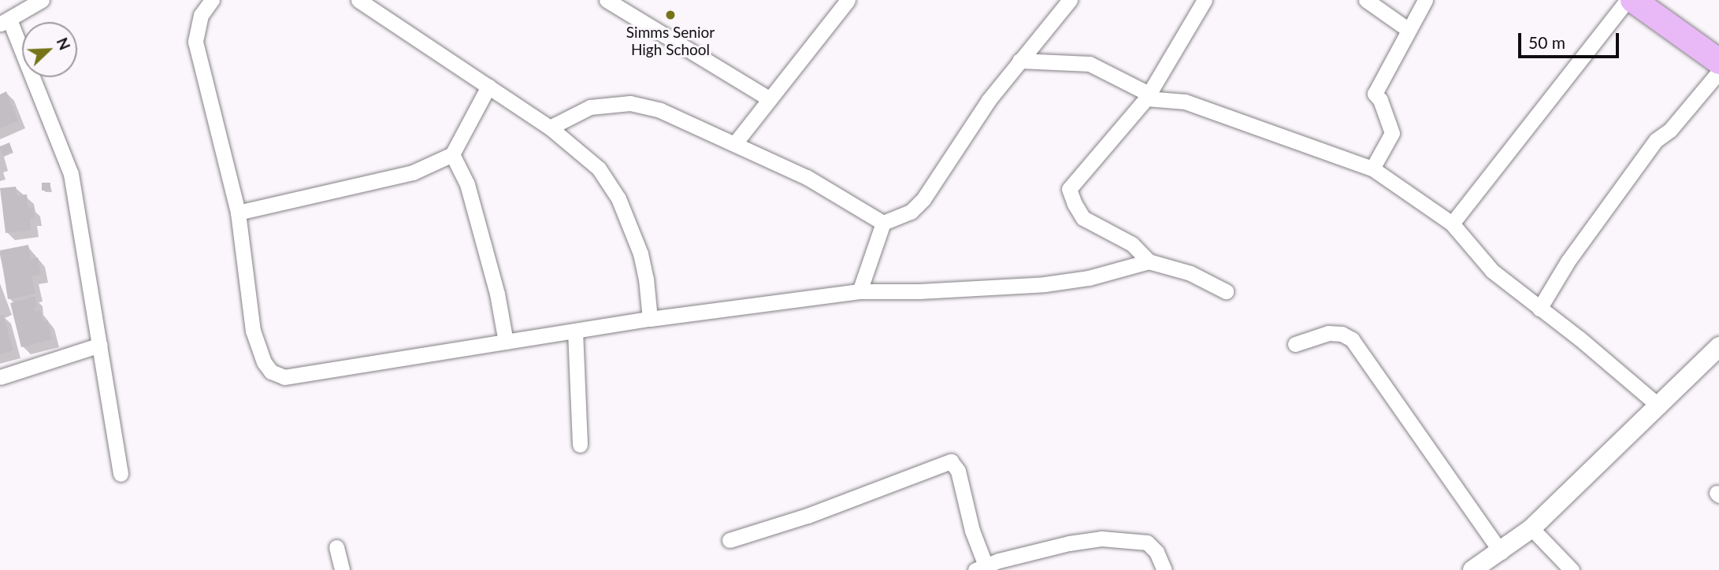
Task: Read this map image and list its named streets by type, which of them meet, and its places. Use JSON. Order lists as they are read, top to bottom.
{
  "places": ["Simms Senior High School"],
  "scale_bar": "50 m",
  "north": "top right"
}
